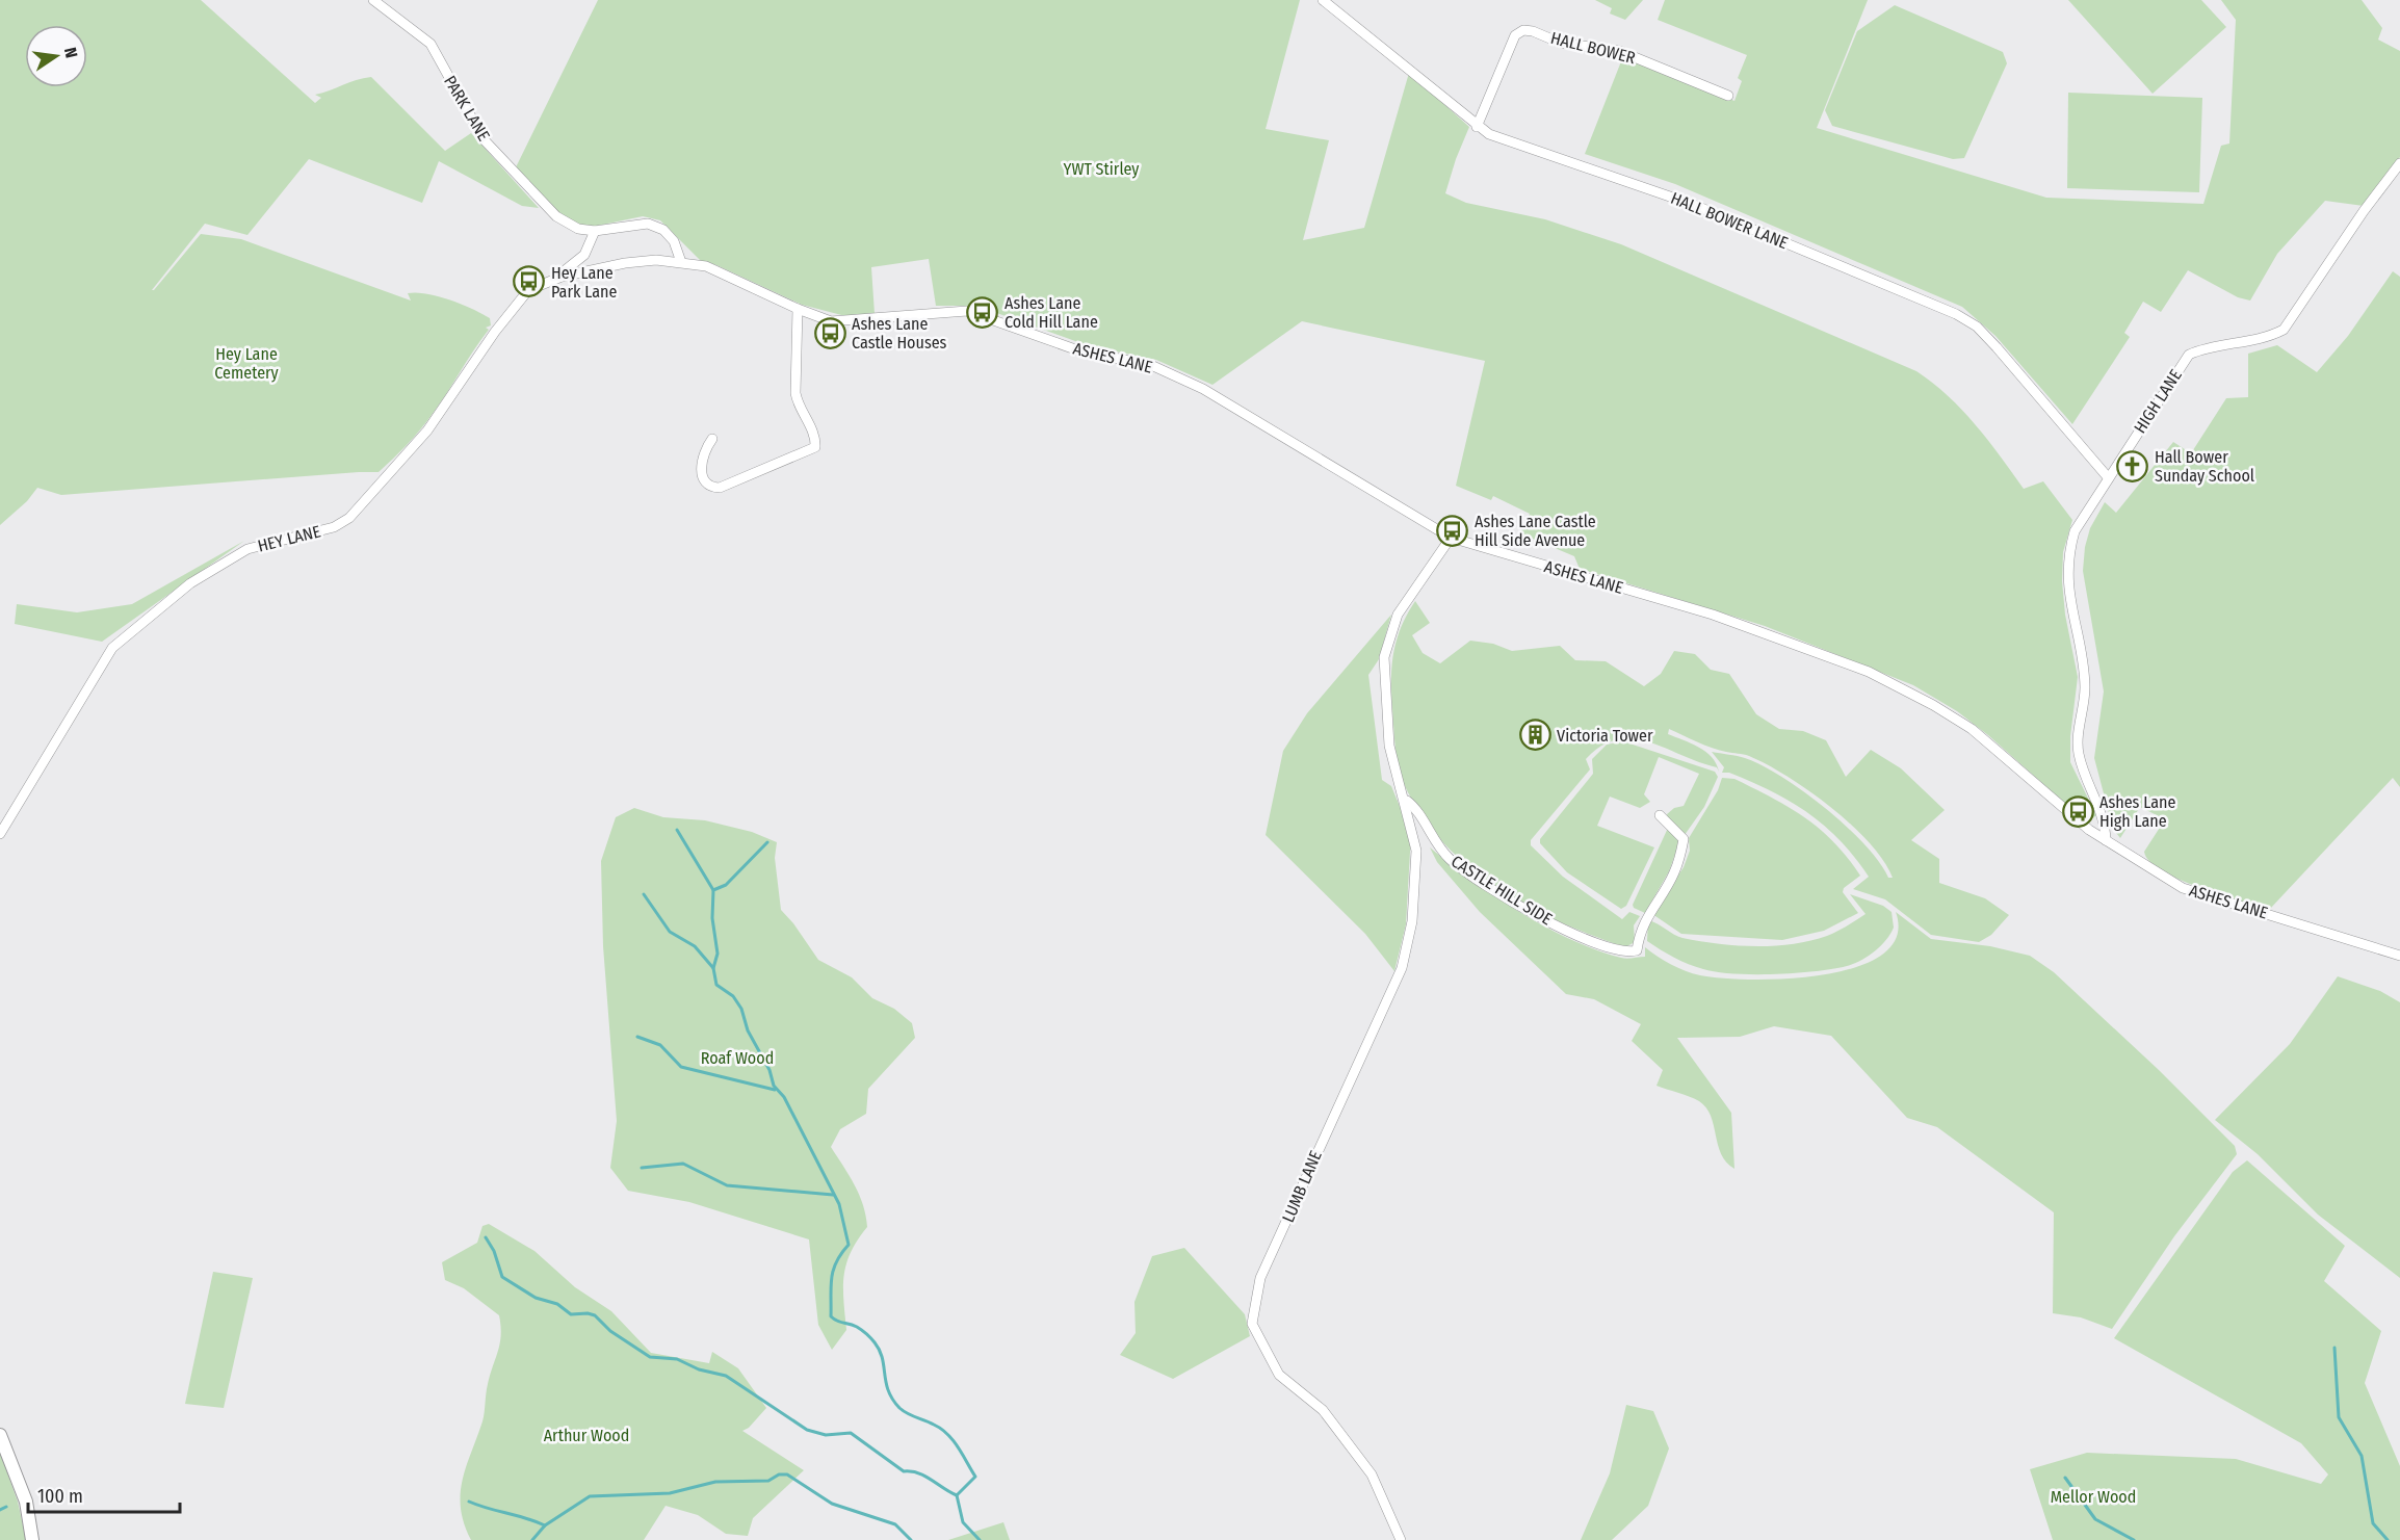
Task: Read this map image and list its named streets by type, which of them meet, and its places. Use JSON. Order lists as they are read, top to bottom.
{
  "streets": {
    "street": [
      "HALL BOWER",
      "PARK LANE",
      "HALL BOWER LANE",
      "ASHES LANE",
      "HIGH LANE",
      "HEY LANE",
      "CASTLE HILL SIDE",
      "LUMB LANE"
    ]
  },
  "crossings": [
    ["HALL BOWER", "HALL BOWER LANE"],
    ["PARK LANE", "ASHES LANE"],
    ["HALL BOWER LANE", "HIGH LANE"],
    ["ASHES LANE", "HIGH LANE"],
    ["ASHES LANE", "HEY LANE"],
    ["ASHES LANE", "CASTLE HILL SIDE"],
    ["CASTLE HILL SIDE", "LUMB LANE"]
  ],
  "parks": [
    "YWT Stirley",
    "Hey Lane Cemetery",
    "Roaf Wood",
    "Arthur Wood",
    "Mellor Wood"
  ],
  "places": {
    "bus stop": [
      "Hey Lane Park Lane",
      "Ashes Lane Cold Hill Lane",
      "Ashes Lane Castle Houses",
      "Ashes Lane Castle Hill Side Avenue",
      "Ashes Lane High Lane"
    ],
    "church": ["Hall Bower Sunday School"],
    "building": ["Victoria Tower"]
  },
  "scale_bar": "100 m",
  "north": "right"
}
